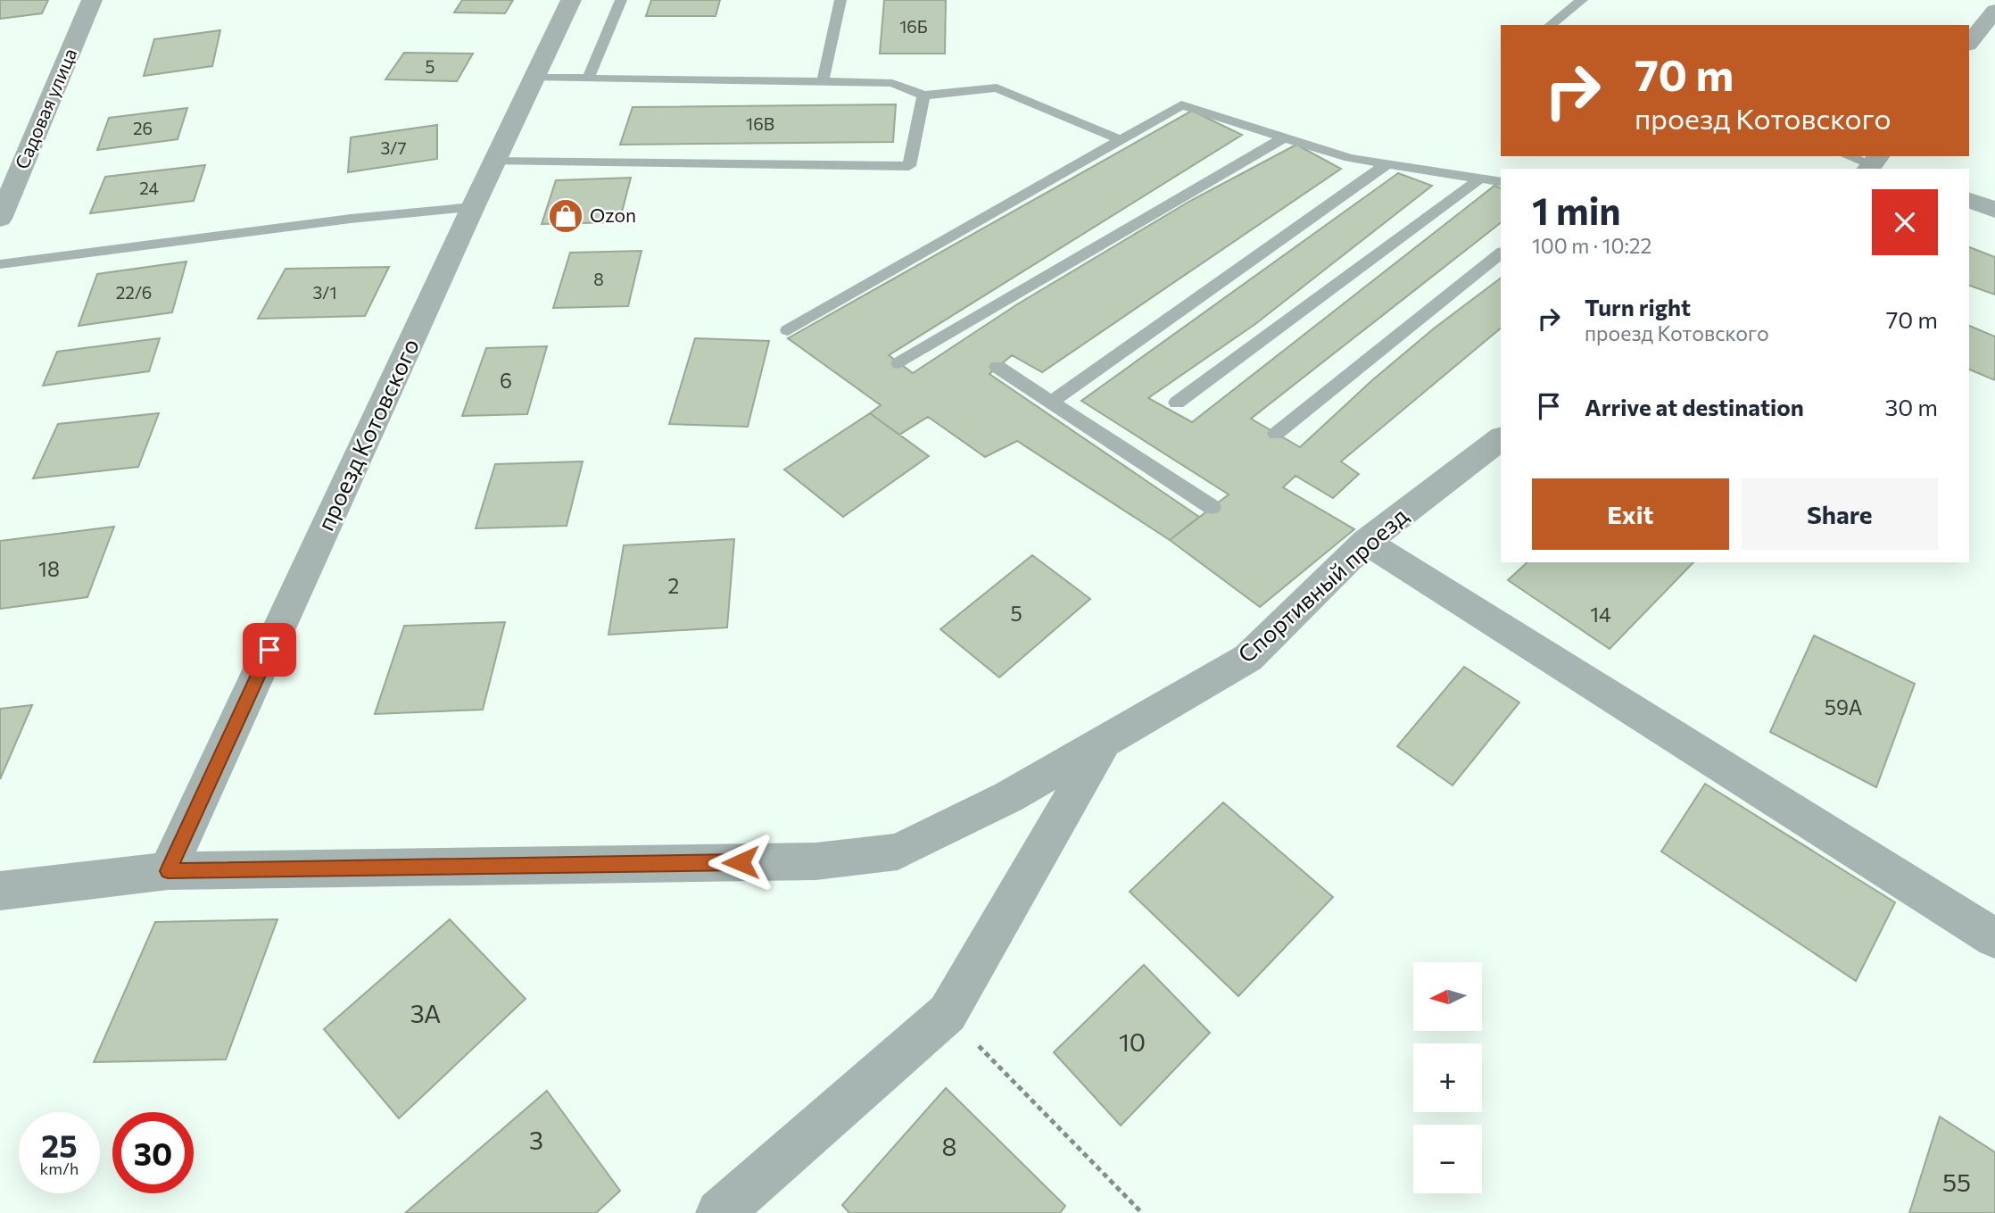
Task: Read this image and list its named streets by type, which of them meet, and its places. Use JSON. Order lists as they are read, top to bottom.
{
  "streets": {
    "street": ["Садовая улица", "проезд Котовского", "Спортивный проезд"]
  },
  "crossings": [
    ["проезд Котовского", "Спортивный проезд"]
  ],
  "places": {
    "shop": ["Ozon"]
  },
  "house_numbers": [
    "16Б",
    "5",
    "16В",
    "26",
    "3/7",
    "24",
    "8",
    "22/6",
    "3/1",
    "6",
    "18",
    "2",
    "5",
    "14",
    "59А",
    "3А",
    "10",
    "3",
    "8",
    "55"
  ],
  "north": "left",
  "page": {
    "turn": ["70 m", "проезд Котовского"],
    "heading": ["1 min", "100 m · 10:22"],
    "list": [
      {
        "name": "Turn right",
        "note": "проезд Котовского",
        "value": "70 m"
      },
      {
        "name": "Arrive at destination",
        "value": "30 m"
      }
    ],
    "buttons": ["Exit", "Share"],
    "map_buttons": ["+", "−"],
    "speed": "25 km/h",
    "limit": "30"
  }
}
